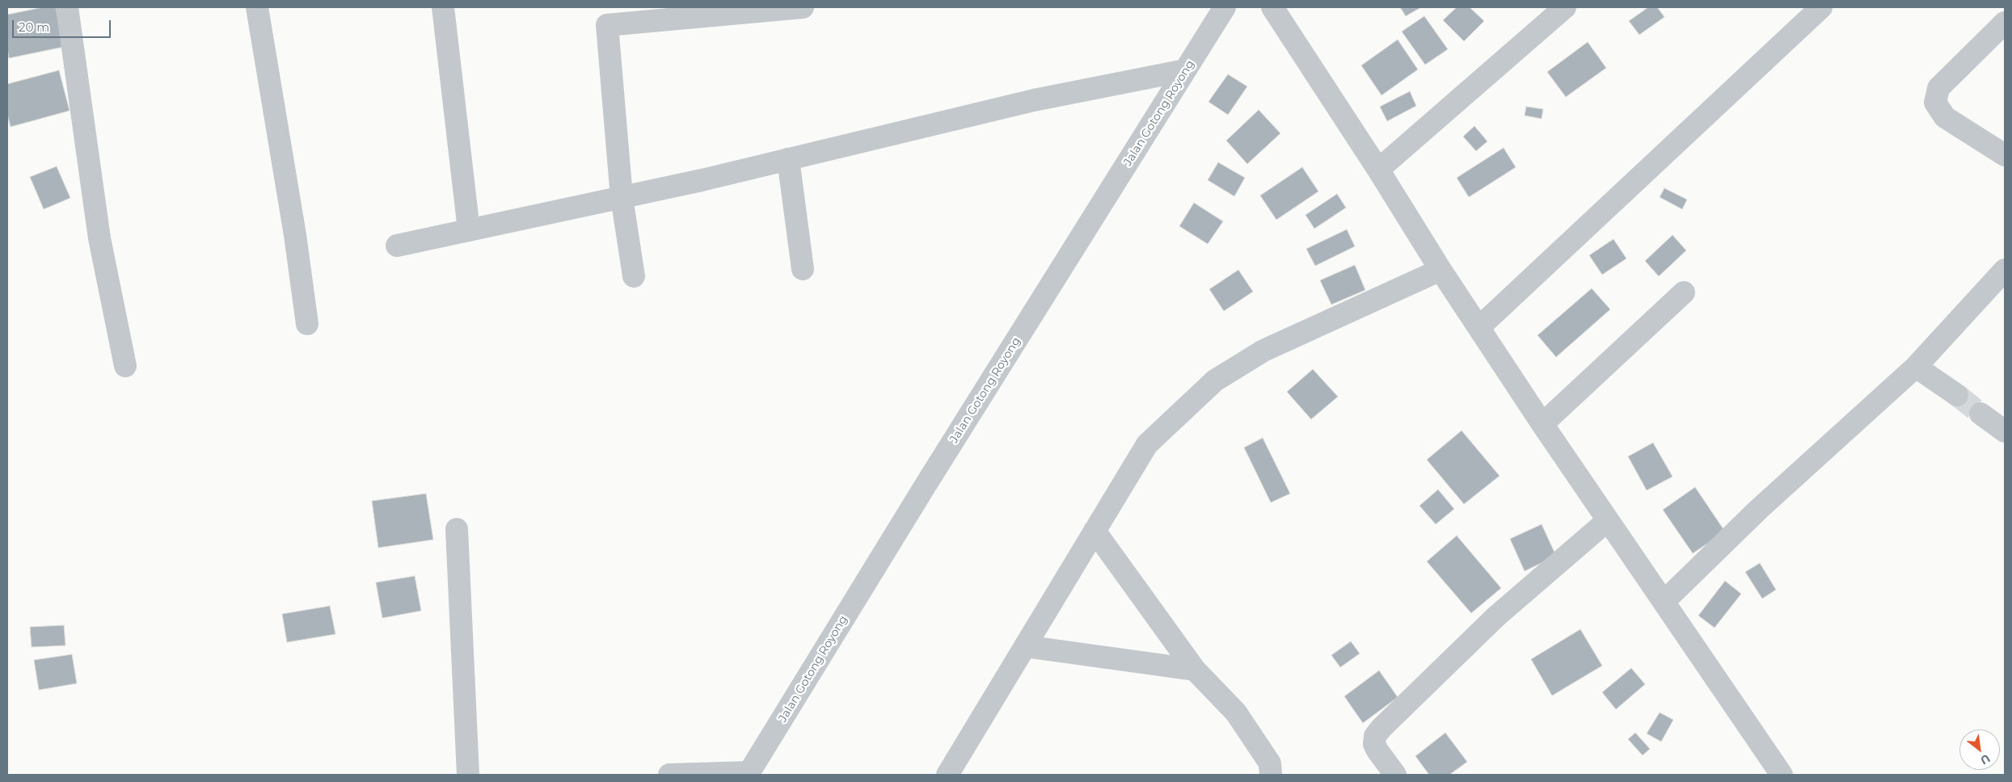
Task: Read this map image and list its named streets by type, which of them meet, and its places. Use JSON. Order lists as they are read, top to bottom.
{
  "streets": {
    "street": ["Jalan Gotong Royong"]
  },
  "scale_bar": "20 m",
  "north": "bottom right"
}
